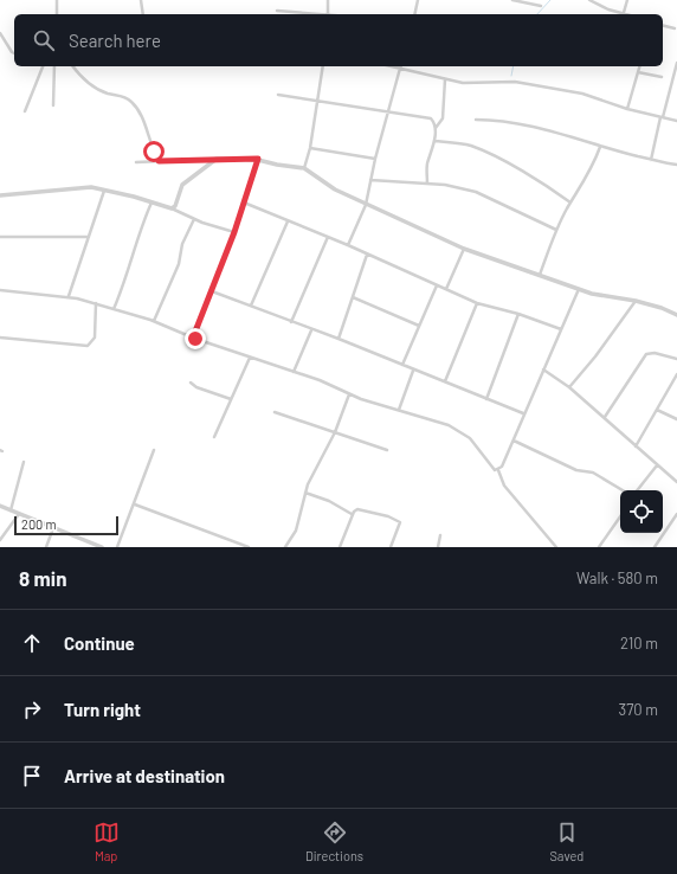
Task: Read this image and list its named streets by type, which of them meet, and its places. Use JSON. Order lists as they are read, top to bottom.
{
  "scale_bar": "200 m",
  "page": {
    "search": "Search here",
    "scale": "200 m",
    "heading": ["8 min", "Walk · 580 m"],
    "list": [
      ["Continue", "210 m"],
      ["Turn right", "370 m"],
      "Arrive at destination"
    ],
    "nav": ["Map", "Directions", "Saved"]
  }
}
